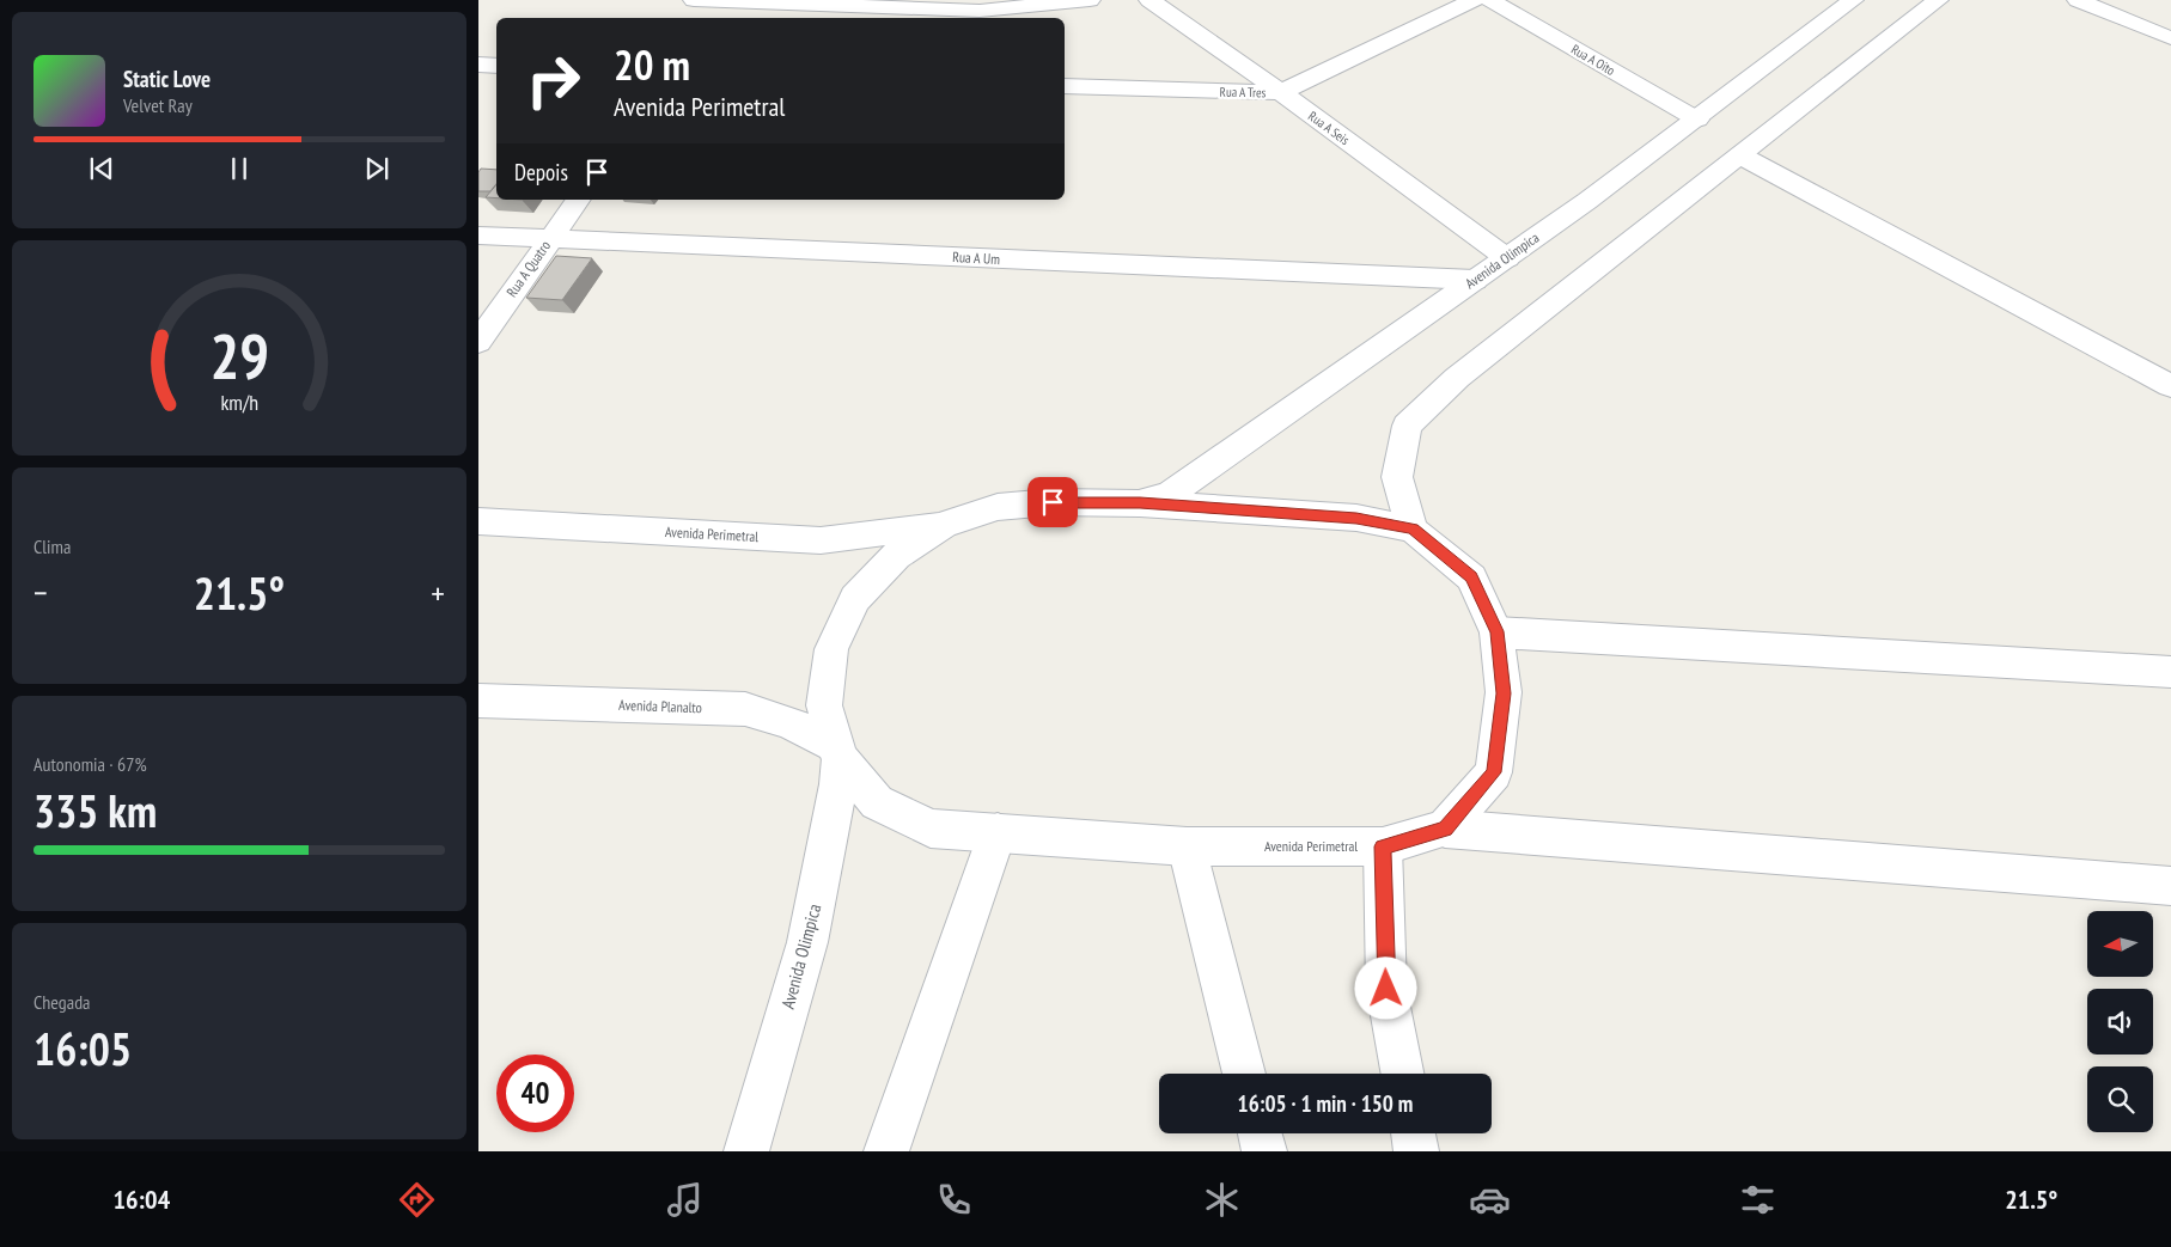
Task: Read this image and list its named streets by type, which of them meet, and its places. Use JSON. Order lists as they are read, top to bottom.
{
  "streets": {
    "street": [
      "Rua A Oito",
      "Rua A Tres",
      "Rua A Seis",
      "Rua A Um",
      "Avenida Olimpica",
      "Rua A Quatro",
      "Avenida Perimetral",
      "Avenida Planalto"
    ]
  },
  "crossings": [
    ["Rua A Oito", "Avenida Olimpica"],
    ["Rua A Tres", "Rua A Seis"],
    ["Rua A Seis", "Avenida Olimpica"],
    ["Rua A Um", "Avenida Olimpica"],
    ["Rua A Um", "Rua A Quatro"],
    ["Avenida Olimpica", "Avenida Perimetral"],
    ["Avenida Olimpica", "Avenida Planalto"],
    ["Avenida Perimetral", "Avenida Planalto"]
  ],
  "north": "left",
  "page": {
    "turn": ["20 m", "Avenida Perimetral"],
    "song": ["Static Love", "Velvet Ray"],
    "then": "Depois",
    "tile": [
      "Clima",
      ["Autonomia · 67%", "335 km"],
      ["Chegada", "16:05"]
    ],
    "heat": ["−", "21.5°", "+"],
    "limit": "40",
    "trip": "16:05 · 1 min · 150 m",
    "tabs": ["16:04", "21.5°"],
    "gauge": ["29", "km/h"]
  }
}
